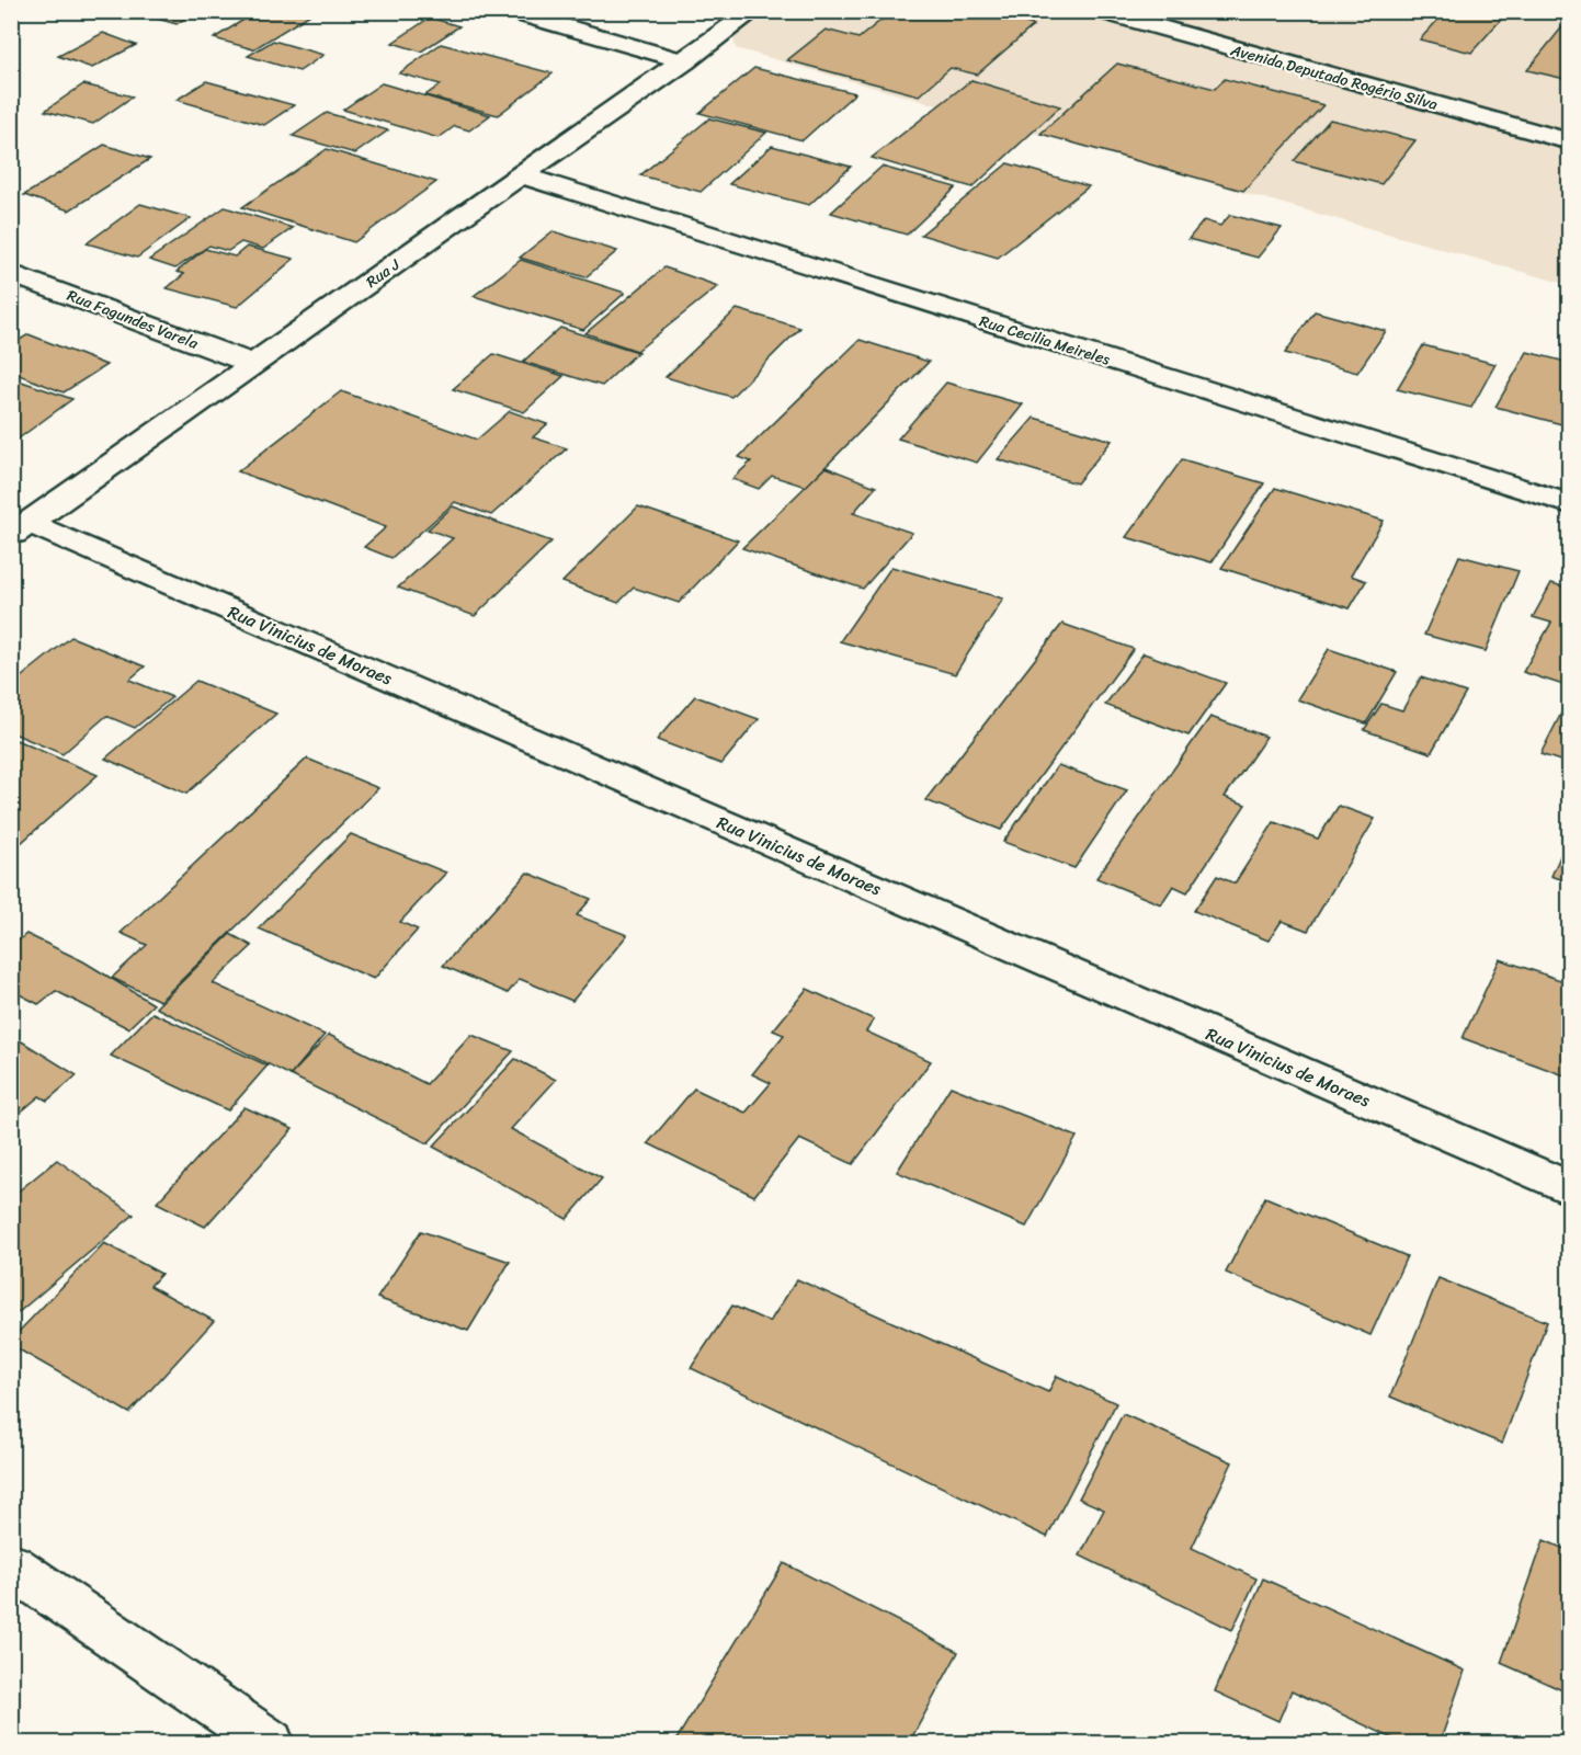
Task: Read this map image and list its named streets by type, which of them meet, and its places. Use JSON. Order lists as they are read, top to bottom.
{
  "streets": {
    "street": [
      "Avenida Deputado Rogério Silva",
      "Rua J",
      "Rua Fagundes Varela",
      "Rua Cecilia Meireles",
      "Rua Vinicius de Moraes"
    ]
  },
  "crossings": [
    ["Rua J", "Rua Fagundes Varela"],
    ["Rua J", "Rua Cecilia Meireles"],
    ["Rua J", "Rua Vinicius de Moraes"]
  ]
}
